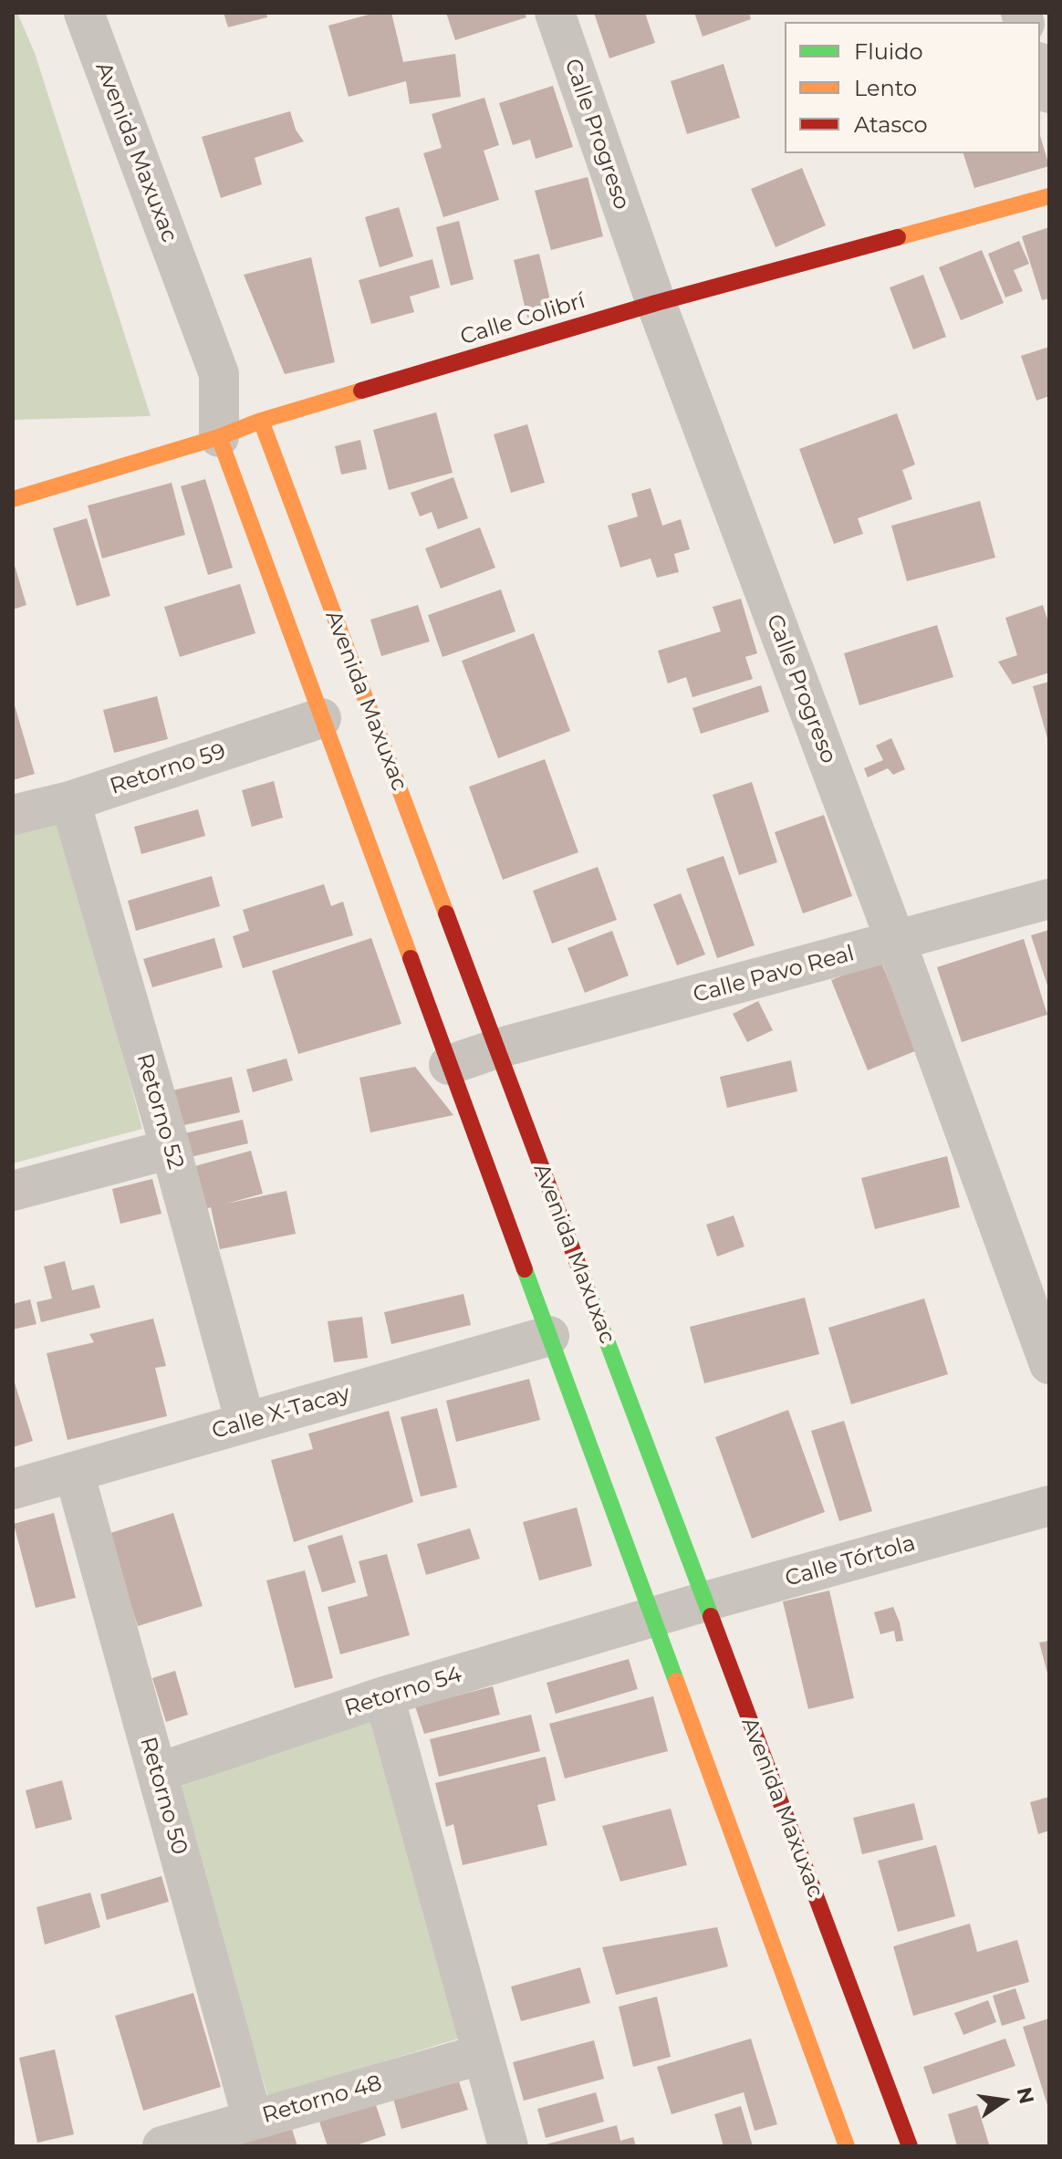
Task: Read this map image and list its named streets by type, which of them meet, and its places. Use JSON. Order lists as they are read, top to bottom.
{
  "streets": {
    "street": [
      "Calle Progreso",
      "Avenida Maxuxac",
      "Calle Colibrí",
      "Retorno 59",
      "Calle Pavo Real",
      "Retorno 52",
      "Calle X-Tacay",
      "Calle Tórtola",
      "Retorno 54",
      "Retorno 50",
      "Retorno 48"
    ]
  },
  "crossings": [
    ["Calle Progreso", "Calle Colibrí"],
    ["Calle Progreso", "Calle Pavo Real"],
    ["Avenida Maxuxac", "Calle Colibrí"],
    ["Avenida Maxuxac", "Retorno 59"],
    ["Avenida Maxuxac", "Calle Pavo Real"],
    ["Avenida Maxuxac", "Calle X-Tacay"],
    ["Avenida Maxuxac", "Calle Tórtola"],
    ["Avenida Maxuxac", "Retorno 54"],
    ["Retorno 59", "Retorno 52"],
    ["Retorno 52", "Calle X-Tacay"],
    ["Calle X-Tacay", "Retorno 50"],
    ["Calle Tórtola", "Retorno 54"],
    ["Retorno 54", "Retorno 50"],
    ["Retorno 50", "Retorno 48"]
  ],
  "legend": ["Fluido", "Lento", "Atasco"],
  "north": "right"
}
